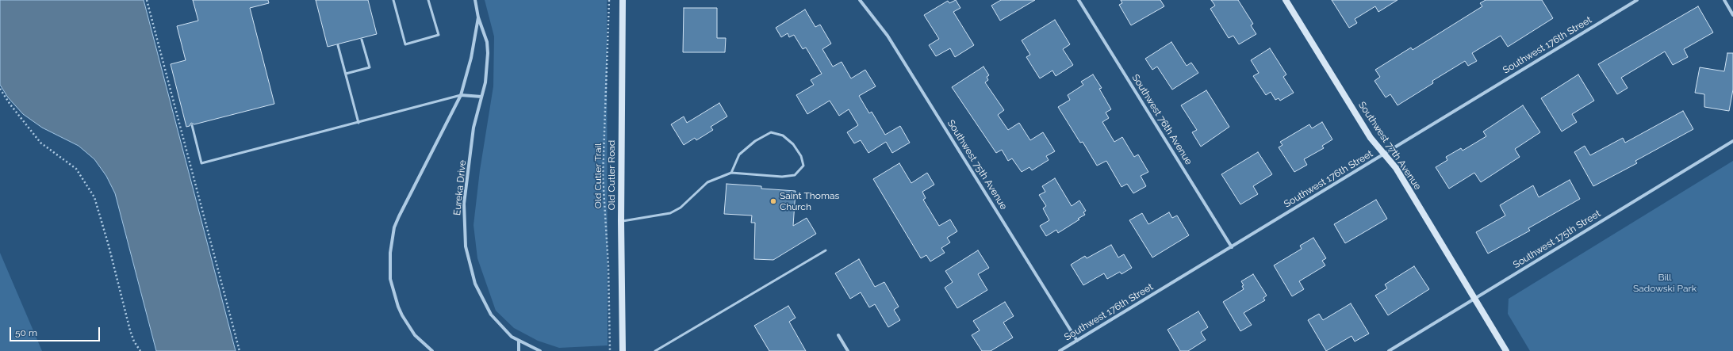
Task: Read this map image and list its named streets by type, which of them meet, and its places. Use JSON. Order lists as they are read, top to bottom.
{
  "streets": {
    "street": [
      "Southwest 176th Street",
      "Southwest 76th Avenue",
      "Southwest 77th Avenue",
      "Southwest 75th Avenue",
      "Old Cutler Road",
      "Eureka Drive",
      "Southwest 175th Street"
    ],
    "path": ["Old Cutler Trail"]
  },
  "crossings": [
    ["Southwest 176th Street", "Southwest 76th Avenue"],
    ["Southwest 176th Street", "Southwest 77th Avenue"],
    ["Southwest 176th Street", "Southwest 75th Avenue"],
    ["Southwest 77th Avenue", "Southwest 175th Street"]
  ],
  "parks": ["Bill Sadowski Park"],
  "places": ["Saint Thomas Church"],
  "scale_bar": "50 m"
}
